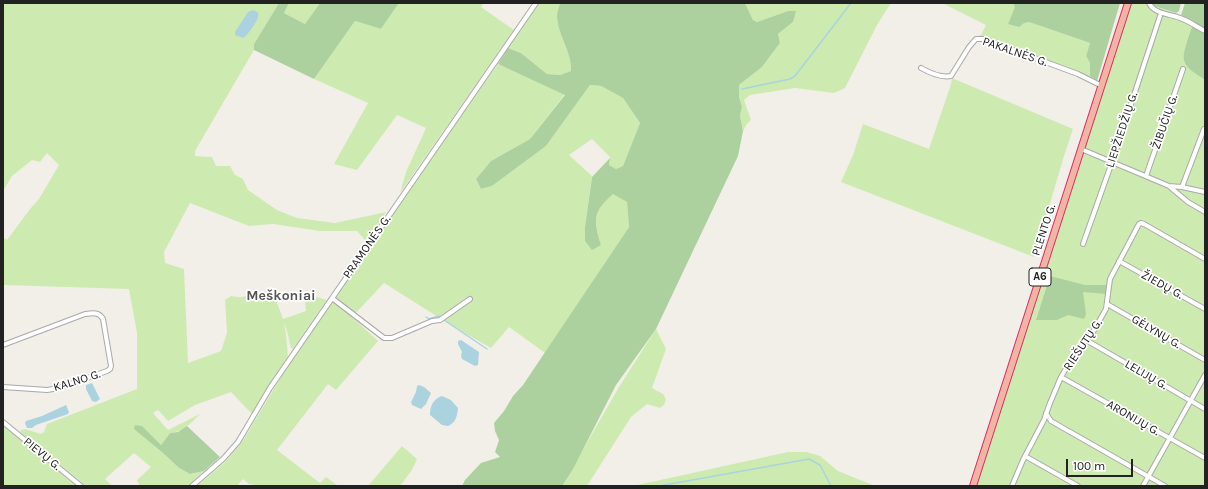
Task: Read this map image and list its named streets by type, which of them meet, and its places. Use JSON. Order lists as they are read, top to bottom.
{
  "streets": {
    "highway": ["PLENTO G.", "A6"],
    "street": [
      "PAKALNĖS G.",
      "ŽIBUČIŲ G.",
      "LIEPŽIEDŽIŲ G.",
      "PRAMONĖS G.",
      "ŽIEDŲ G.",
      "GĖLYNŲ G.",
      "RIEŠUTŲ G.",
      "LELIJŲ G.",
      "KALNO G.",
      "ARONIJŲ G.",
      "PIEVŲ G."
    ]
  },
  "crossings": [
    ["PAKALNĖS G.", "PLENTO G."],
    ["ŽIEDŲ G.", "RIEŠUTŲ G."],
    ["GĖLYNŲ G.", "RIEŠUTŲ G."],
    ["RIEŠUTŲ G.", "LELIJŲ G."],
    ["RIEŠUTŲ G.", "ARONIJŲ G."]
  ],
  "districts": ["Meškoniai"],
  "scale_bar": "100 m"
}
